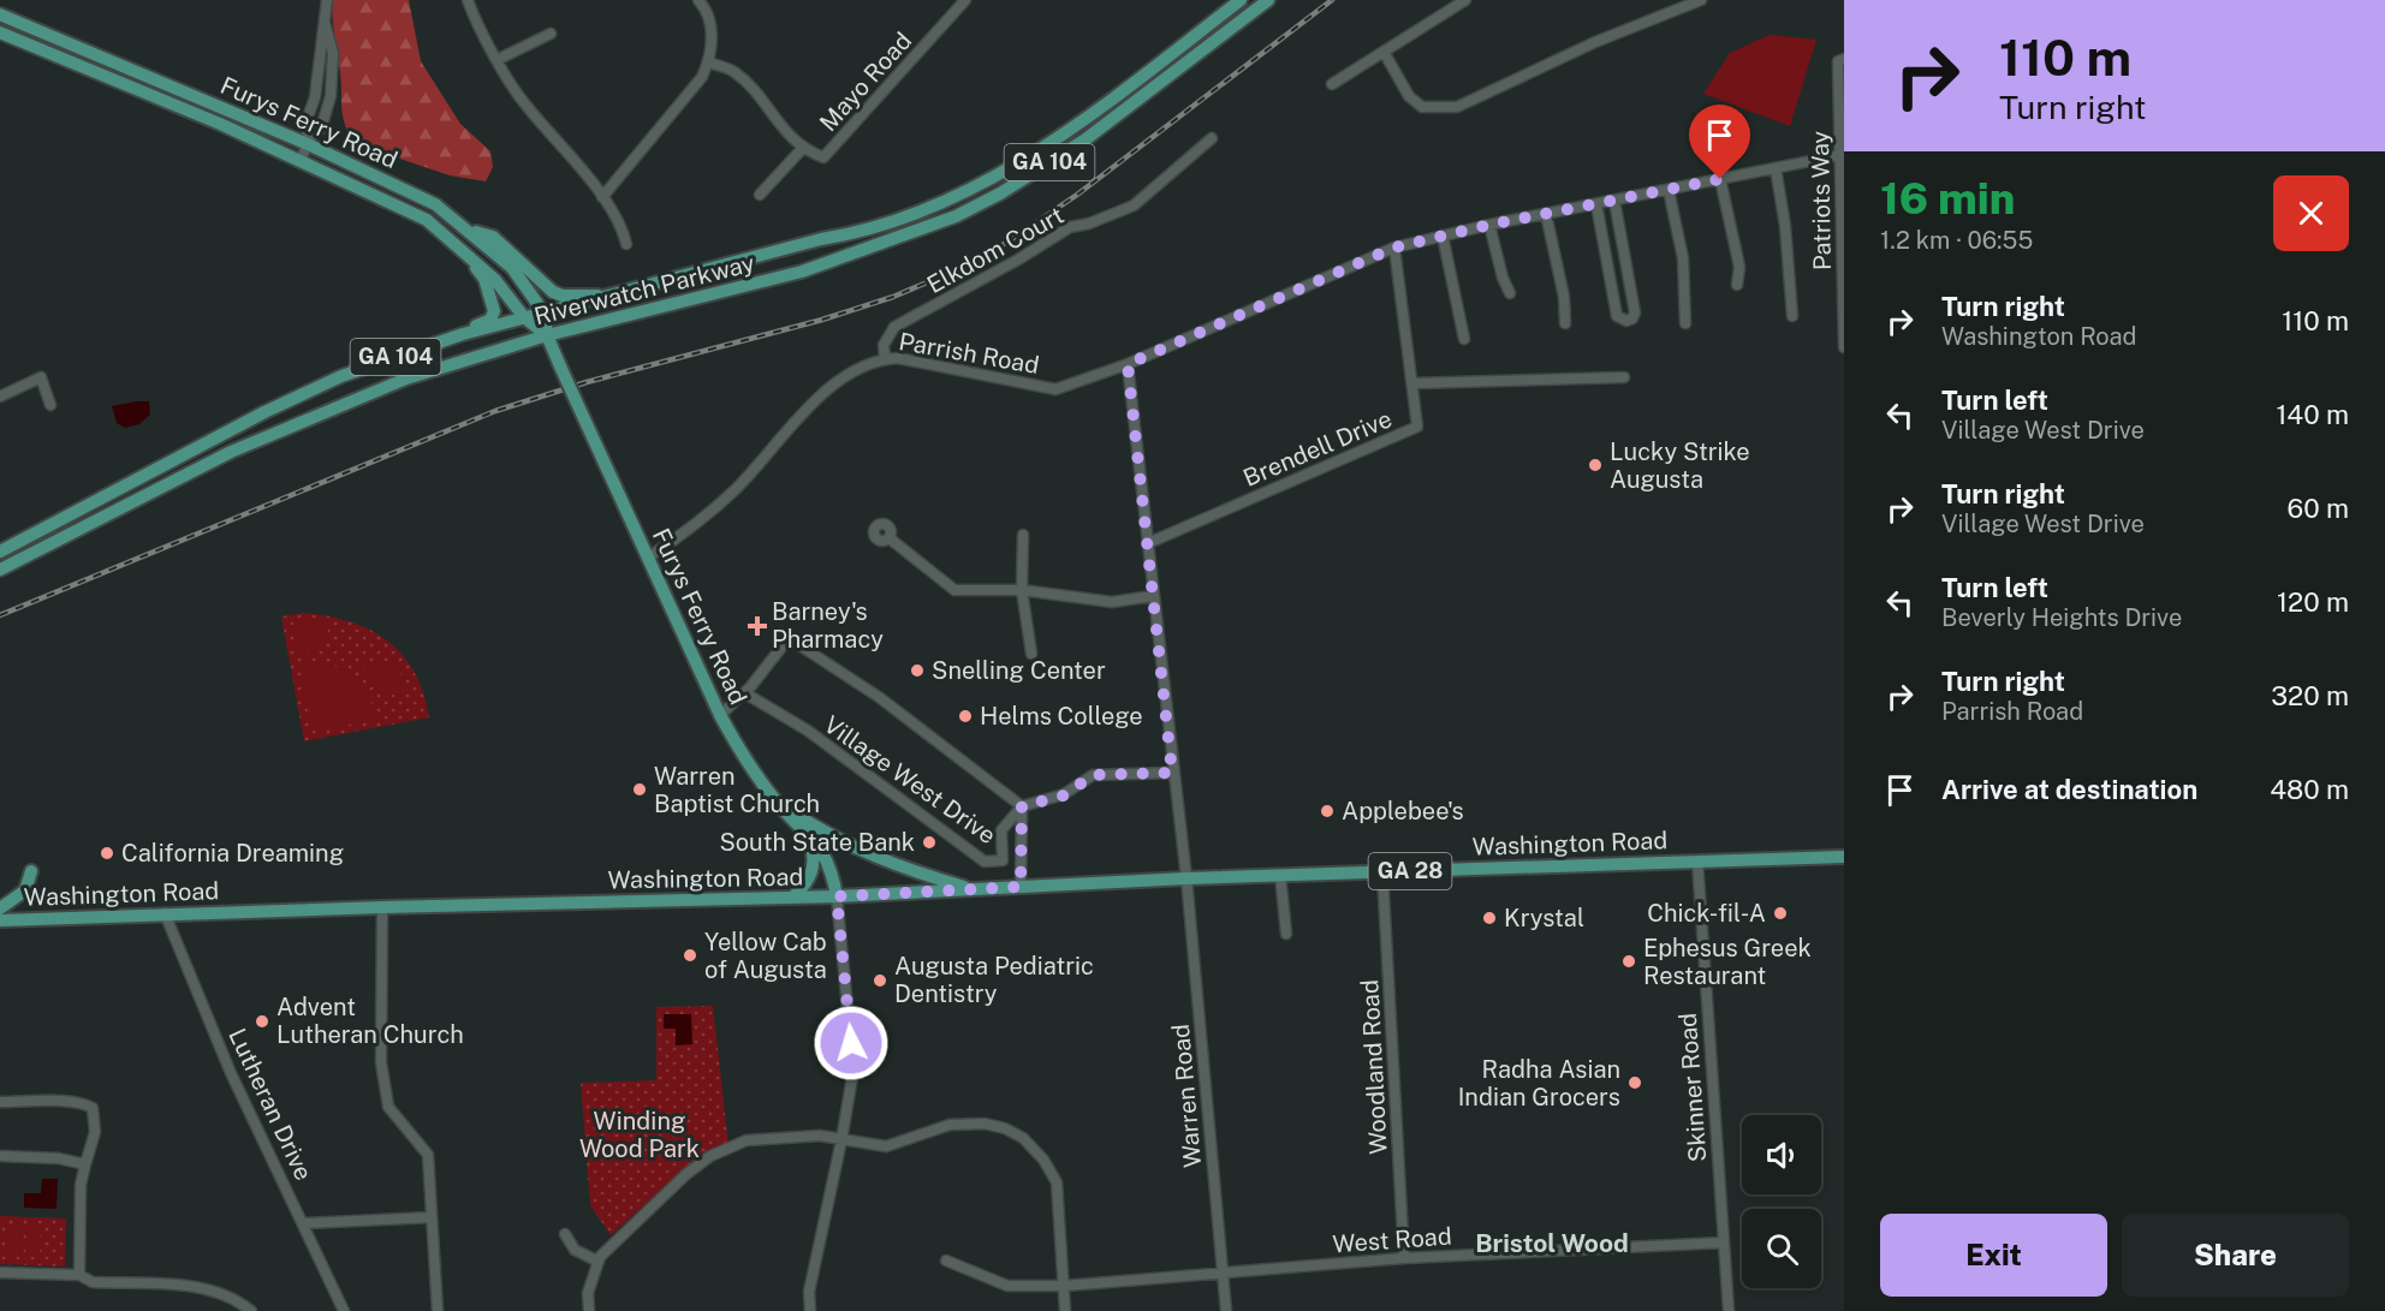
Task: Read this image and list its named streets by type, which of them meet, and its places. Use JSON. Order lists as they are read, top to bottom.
{
  "streets": {
    "main road": [
      "Furys Ferry Road",
      "GA 104",
      "Riverwatch Parkway",
      "Washington Road",
      "GA 28"
    ],
    "street": [
      "Mayo Road",
      "Patriots Way",
      "Elkdom Court",
      "Parrish Road",
      "Brendell Drive",
      "Village West Drive",
      "Woodland Road",
      "Skinner Road",
      "Warren Road",
      "Lutheran Drive",
      "West Road"
    ]
  },
  "crossings": [
    ["Furys Ferry Road", "Riverwatch Parkway"],
    ["Furys Ferry Road", "Parrish Road"],
    ["Furys Ferry Road", "Village West Drive"],
    ["Furys Ferry Road", "Washington Road"],
    ["Furys Ferry Road", "GA 28"],
    ["Patriots Way", "Parrish Road"],
    ["Elkdom Court", "Parrish Road"],
    ["Parrish Road", "Brendell Drive"],
    ["Parrish Road", "Warren Road"],
    ["Brendell Drive", "Warren Road"],
    ["Village West Drive", "Washington Road"],
    ["Village West Drive", "Warren Road"],
    ["Washington Road", "GA 28"],
    ["Washington Road", "Woodland Road"],
    ["Washington Road", "Skinner Road"],
    ["Washington Road", "Warren Road"],
    ["Washington Road", "Lutheran Drive"],
    ["Woodland Road", "West Road"],
    ["Skinner Road", "West Road"],
    ["Warren Road", "West Road"]
  ],
  "districts": ["Bristol Wood"],
  "parks": ["Winding Wood Park"],
  "places": {
    "other": [
      "Lucky Strike Augusta",
      "Snelling Center",
      "Helms College",
      "Warren Baptist Church",
      "Applebee's",
      "South State Bank",
      "California Dreaming",
      "Chick-fil-A",
      "Krystal",
      "Yellow Cab of Augusta",
      "Ephesus Greek Restaurant",
      "Augusta Pediatric Dentistry",
      "Advent Lutheran Church",
      "Radha Asian Indian Grocers"
    ],
    "health": ["Barney's Pharmacy"]
  },
  "page": {
    "turn": ["110 m", "Turn right"],
    "heading": ["16 min", "1.2 km · 06:55"],
    "list": [
      {
        "name": "Turn right",
        "note": "Washington Road",
        "value": "110 m"
      },
      {
        "name": "Turn left",
        "note": "Village West Drive",
        "value": "140 m"
      },
      {
        "name": "Turn right",
        "note": "Village West Drive",
        "value": "60 m"
      },
      {
        "name": "Turn left",
        "note": "Beverly Heights Drive",
        "value": "120 m"
      },
      {
        "name": "Turn right",
        "note": "Parrish Road",
        "value": "320 m"
      },
      {
        "name": "Arrive at destination",
        "value": "480 m"
      }
    ],
    "buttons": ["Exit", "Share"]
  }
}
